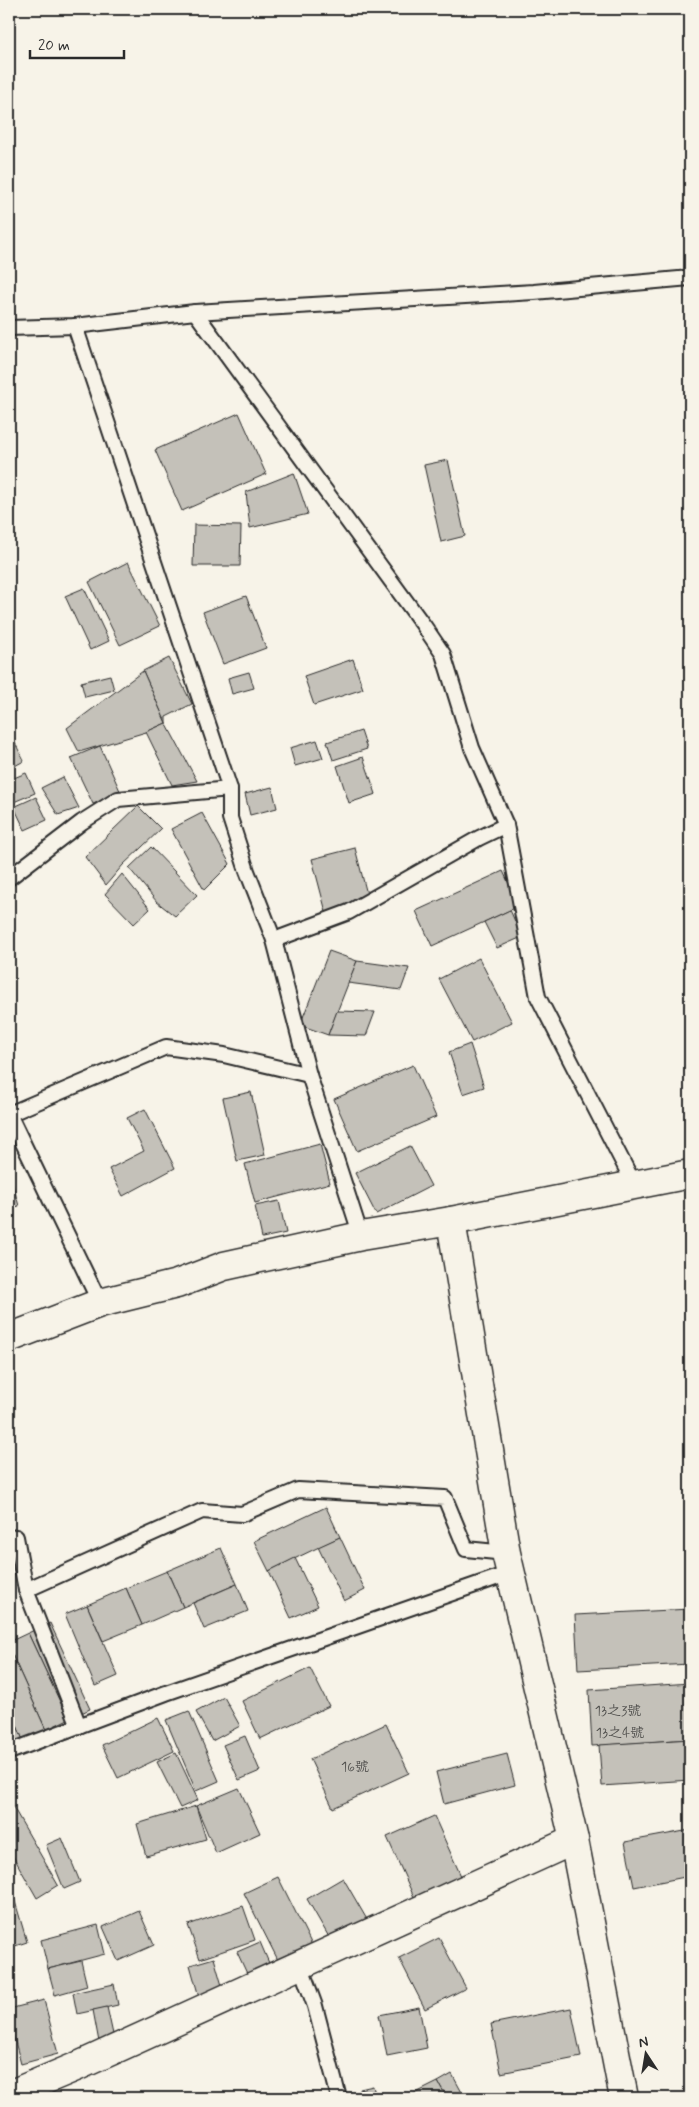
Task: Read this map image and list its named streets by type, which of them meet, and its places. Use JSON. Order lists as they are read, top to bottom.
{
  "house_numbers": ["13之3號", "13之4號", "16號"],
  "scale_bar": "20 m",
  "north": "top"
}
